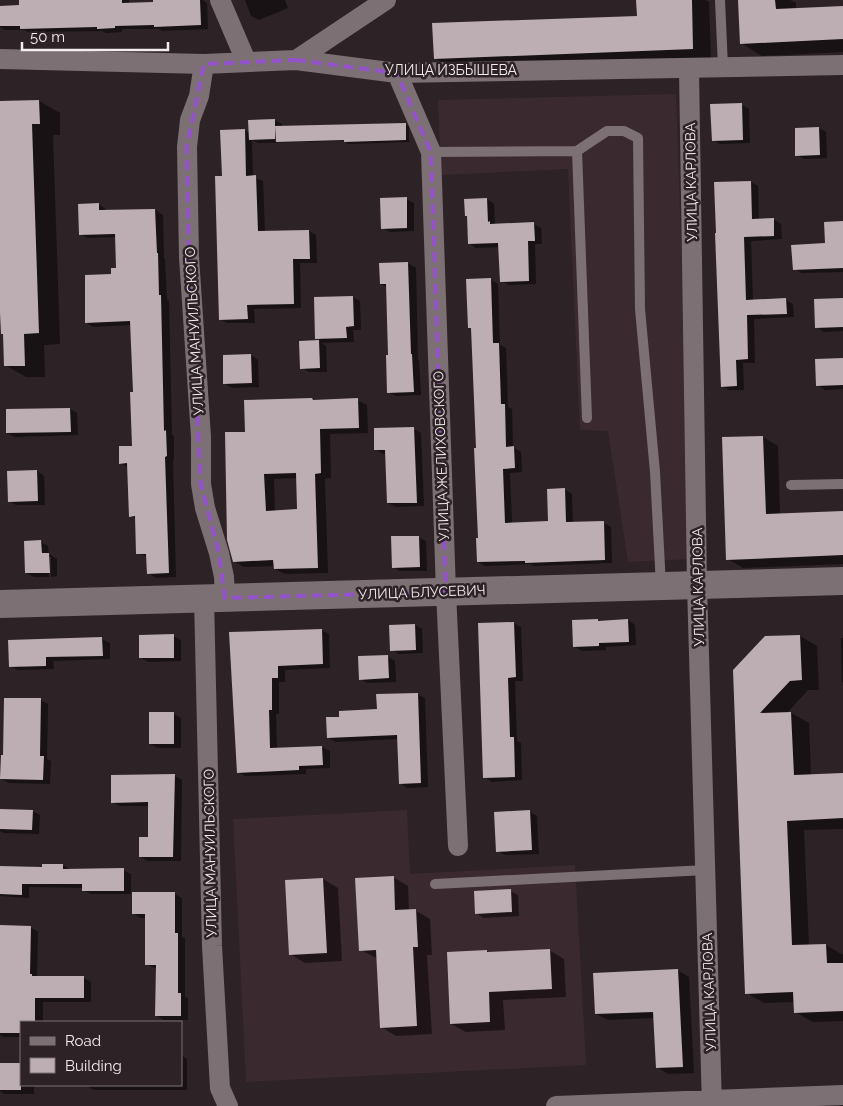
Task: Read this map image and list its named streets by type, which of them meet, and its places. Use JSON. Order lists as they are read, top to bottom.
{
  "streets": {
    "main road": ["УЛИЦА БЛУСЕВИЧ"],
    "street": [
      "УЛИЦА ИЗБЫШЕВА",
      "УЛИЦА КАРЛОВА",
      "УЛИЦА МАНУИЛЬСКОГО",
      "УЛИЦА ЖЕЛИХОВСКОГО"
    ]
  },
  "crossings": [
    ["УЛИЦА ИЗБЫШЕВА", "УЛИЦА КАРЛОВА"],
    ["УЛИЦА ИЗБЫШЕВА", "УЛИЦА МАНУИЛЬСКОГО"],
    ["УЛИЦА ИЗБЫШЕВА", "УЛИЦА ЖЕЛИХОВСКОГО"],
    ["УЛИЦА КАРЛОВА", "УЛИЦА БЛУСЕВИЧ"],
    ["УЛИЦА МАНУИЛЬСКОГО", "УЛИЦА БЛУСЕВИЧ"],
    ["УЛИЦА ЖЕЛИХОВСКОГО", "УЛИЦА БЛУСЕВИЧ"]
  ],
  "legend": ["Road", "Building"],
  "scale_bar": "50 m"
}
